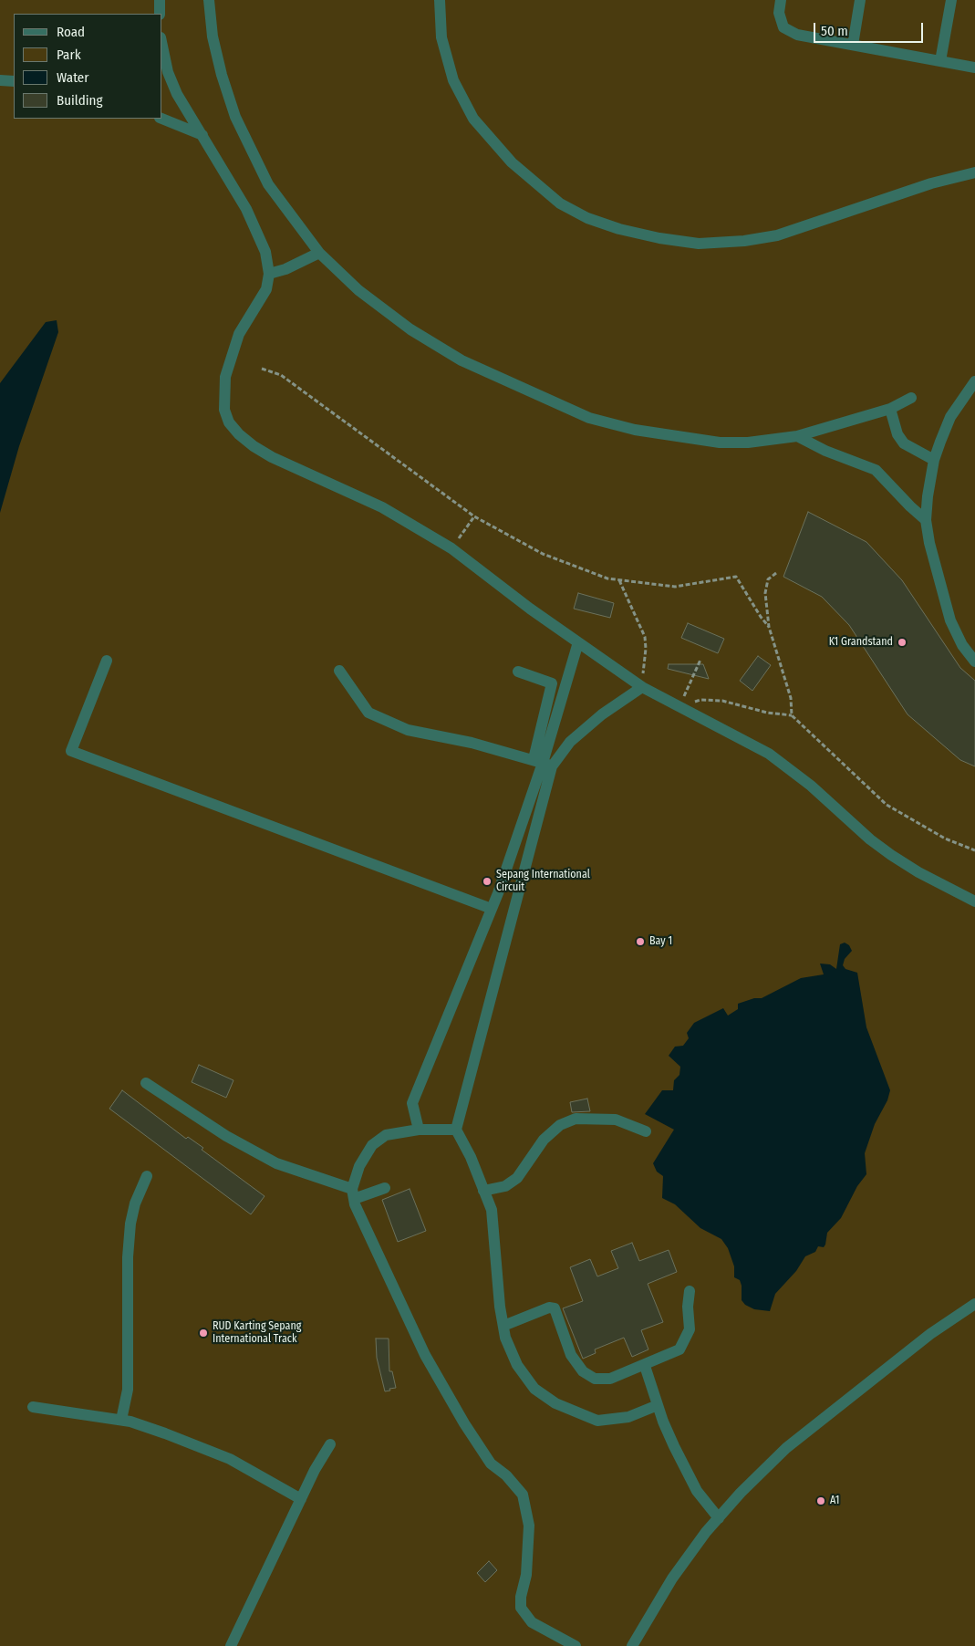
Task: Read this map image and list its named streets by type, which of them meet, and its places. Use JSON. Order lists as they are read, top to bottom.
{
  "places": [
    "K1 Grandstand",
    "Sepang International Circuit",
    "Bay 1",
    "RUD Karting Sepang International Track",
    "A1"
  ],
  "legend": [
    "Road",
    "Park",
    "Water",
    "Building"
  ],
  "scale_bar": "50 m"
}
